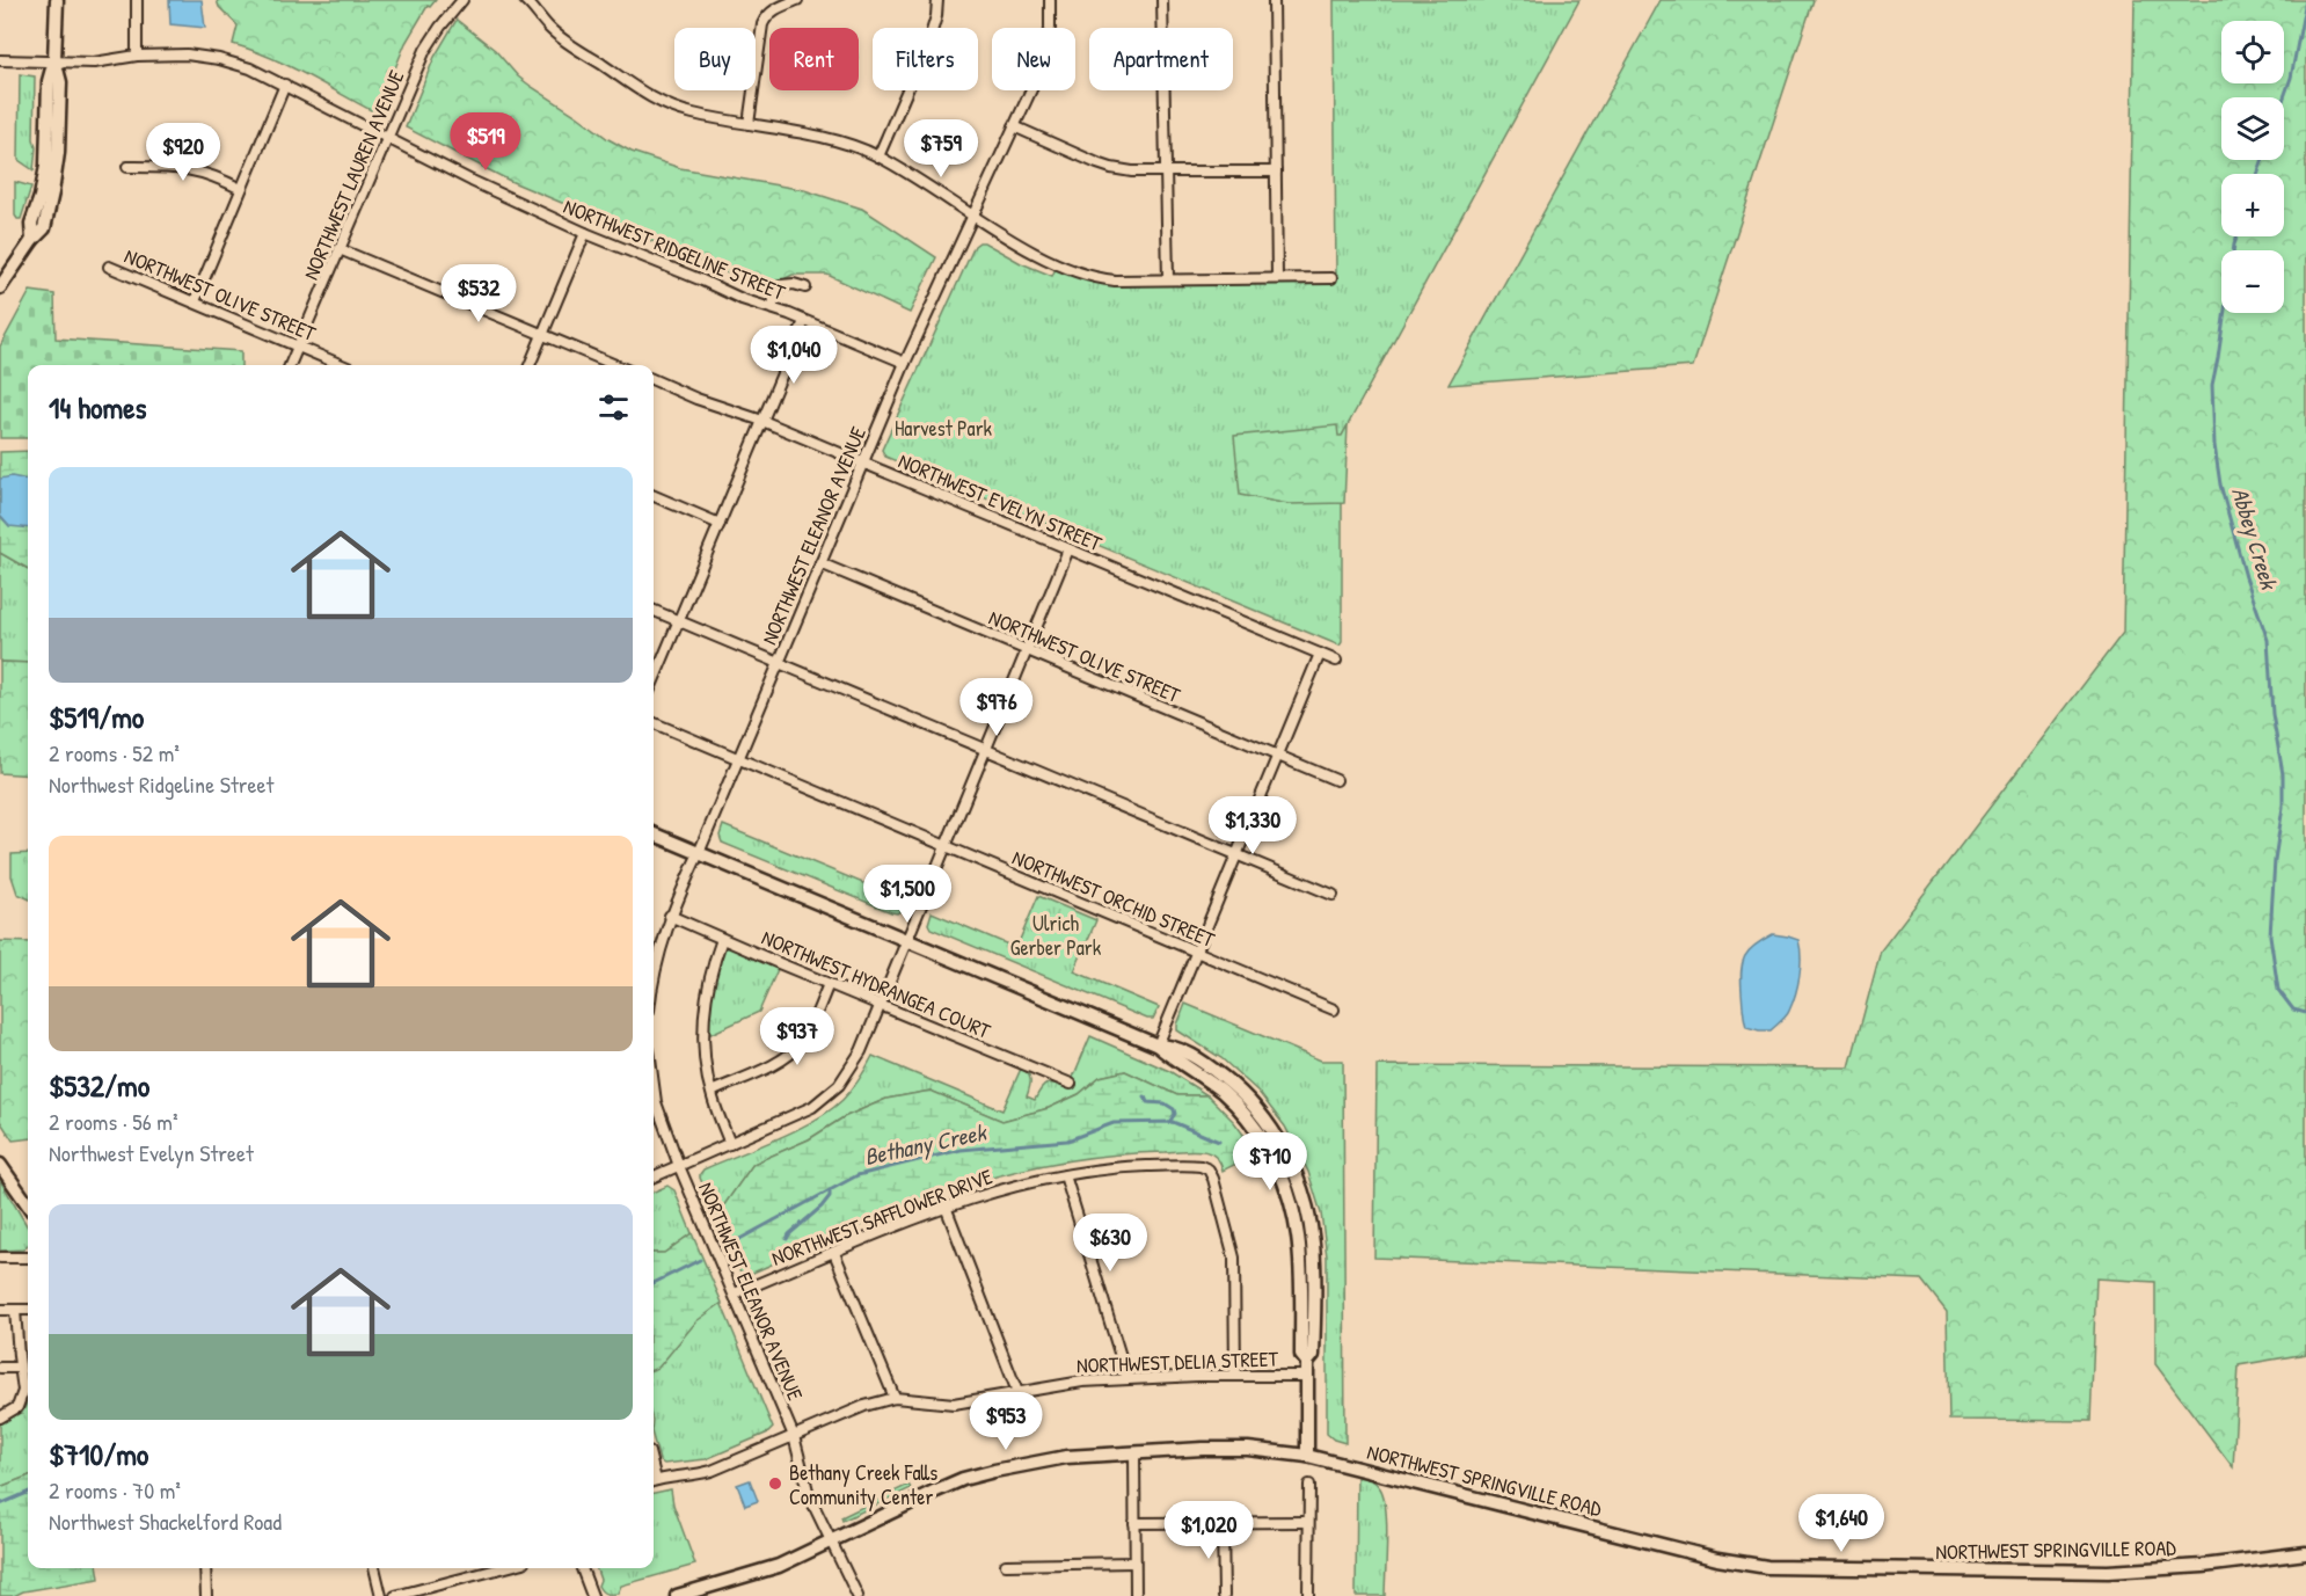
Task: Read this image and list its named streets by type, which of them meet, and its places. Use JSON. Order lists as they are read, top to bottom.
{
  "streets": {
    "street": [
      "NORTHWEST LAUREN AVENUE",
      "NORTHWEST RIDGELINE STREET",
      "NORTHWEST OLIVE STREET",
      "NORTHWEST EVELYN STREET",
      "NORTHWEST ELEANOR AVENUE",
      "NORTHWEST ORCHID STREET",
      "NORTHWEST HYDRANGEA COURT",
      "NORTHWEST SAFFLOWER DRIVE",
      "NORTHWEST DELIA STREET",
      "NORTHWEST SPRINGVILLE ROAD"
    ]
  },
  "crossings": [
    ["NORTHWEST LAUREN AVENUE", "NORTHWEST RIDGELINE STREET"],
    ["NORTHWEST LAUREN AVENUE", "NORTHWEST OLIVE STREET"],
    ["NORTHWEST RIDGELINE STREET", "NORTHWEST ELEANOR AVENUE"],
    ["NORTHWEST OLIVE STREET", "NORTHWEST ELEANOR AVENUE"],
    ["NORTHWEST EVELYN STREET", "NORTHWEST ELEANOR AVENUE"],
    ["NORTHWEST ELEANOR AVENUE", "NORTHWEST ORCHID STREET"],
    ["NORTHWEST ELEANOR AVENUE", "NORTHWEST HYDRANGEA COURT"],
    ["NORTHWEST ELEANOR AVENUE", "NORTHWEST SAFFLOWER DRIVE"],
    ["NORTHWEST ELEANOR AVENUE", "NORTHWEST DELIA STREET"],
    ["NORTHWEST ELEANOR AVENUE", "NORTHWEST SPRINGVILLE ROAD"],
    ["NORTHWEST SAFFLOWER DRIVE", "NORTHWEST DELIA STREET"]
  ],
  "water": ["Abbey Creek", "Bethany Creek"],
  "parks": ["Harvest Park", "Ulrich Gerber Park"],
  "places": ["Bethany Creek Falls Community Center"],
  "page": {
    "map_buttons": ["+", "−"],
    "chip": [
      "Buy",
      "Rent",
      "Filters",
      "New",
      "Apartment"
    ],
    "price": [
      "$519",
      "$759",
      "$920",
      "$532",
      "$1,040",
      "$976",
      "$1,330",
      "$1,500",
      "$937",
      "$710",
      "$630",
      "$953",
      "$1,640",
      "$1,020"
    ],
    "heading": "14 homes",
    "list": [
      {
        "name": "$519/mo",
        "note": "2 rooms · 52 m² · Northwest Ridgeline Street"
      },
      {
        "name": "$532/mo",
        "note": "2 rooms · 56 m² · Northwest Evelyn Street"
      },
      {
        "name": "$710/mo",
        "note": "2 rooms · 70 m² · Northwest Shackelford Road"
      }
    ]
  }
}
